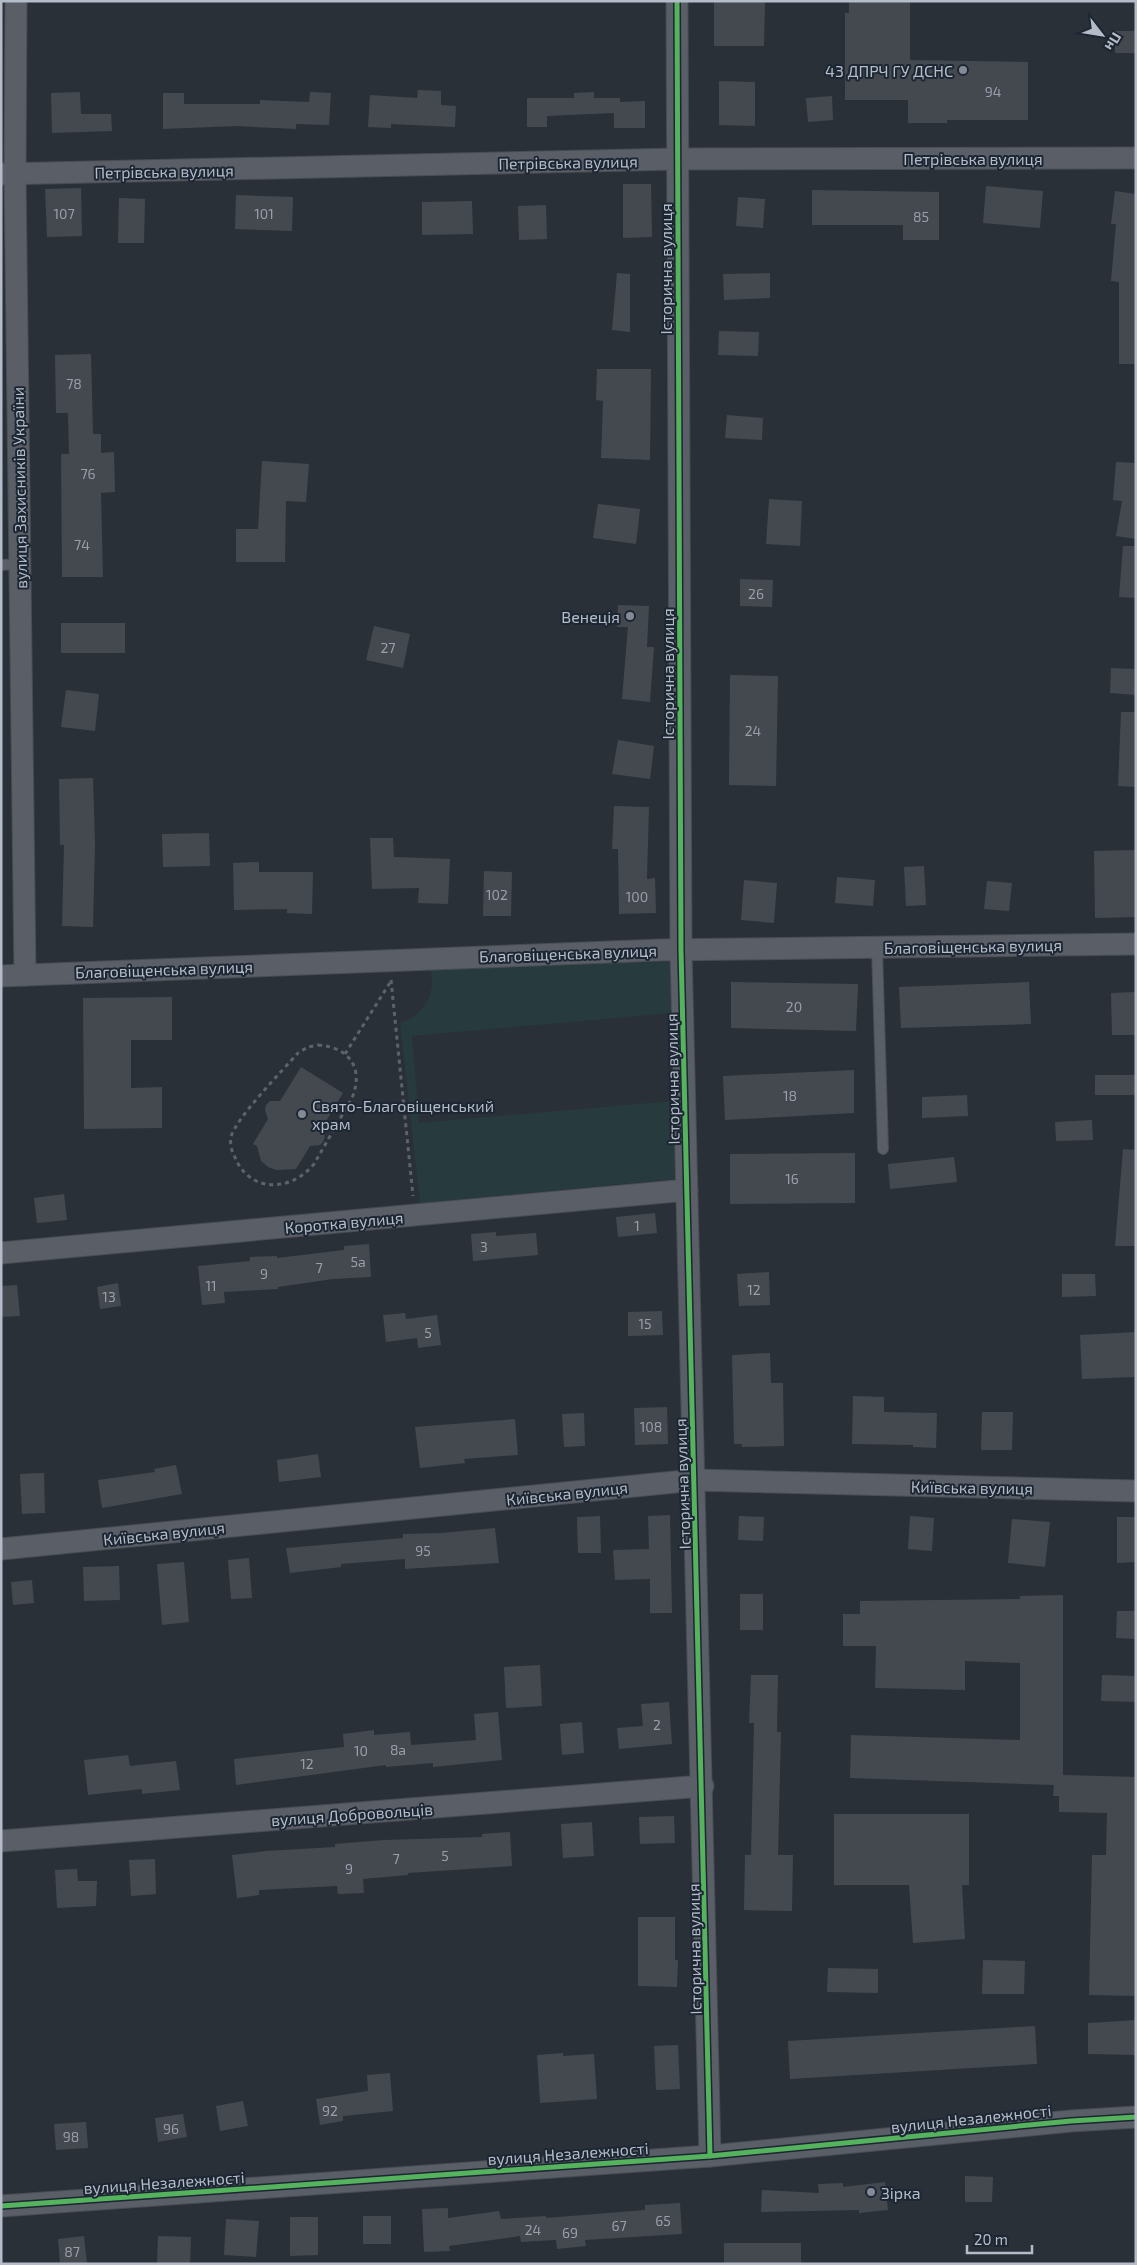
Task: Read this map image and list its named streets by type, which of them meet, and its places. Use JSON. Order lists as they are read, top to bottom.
{
  "streets": {
    "street": [
      "Петрівська вулиця",
      "Історична вулиця",
      "вулиця Захисників України",
      "Благовіщенська вулиця",
      "Коротка вулиця",
      "Київська вулиця",
      "вулиця Добровольців",
      "вулиця Незалежності"
    ]
  },
  "crossings": [
    ["Петрівська вулиця", "Історична вулиця"],
    ["Петрівська вулиця", "вулиця Захисників України"],
    ["Історична вулиця", "Благовіщенська вулиця"],
    ["Історична вулиця", "Коротка вулиця"],
    ["Історична вулиця", "Київська вулиця"],
    ["Історична вулиця", "вулиця Добровольців"],
    ["Історична вулиця", "вулиця Незалежності"],
    ["вулиця Захисників України", "Благовіщенська вулиця"]
  ],
  "places": [
    "43 ДПРЧ ГУ ДСНС",
    "Венеція",
    "Свято-Благовіщенський храм",
    "Зірка"
  ],
  "house_numbers": [
    "94",
    "107",
    "101",
    "85",
    "78",
    "76",
    "74",
    "26",
    "27",
    "24",
    "102",
    "100",
    "20",
    "18",
    "16",
    "1",
    "3",
    "5а",
    "7",
    "9",
    "11",
    "12",
    "13",
    "15",
    "5",
    "108",
    "95",
    "2",
    "8а",
    "10",
    "12",
    "5",
    "7",
    "9",
    "92",
    "96",
    "98",
    "65",
    "67",
    "24",
    "69",
    "87"
  ],
  "scale_bar": "20 m",
  "north": "bottom right"
}
